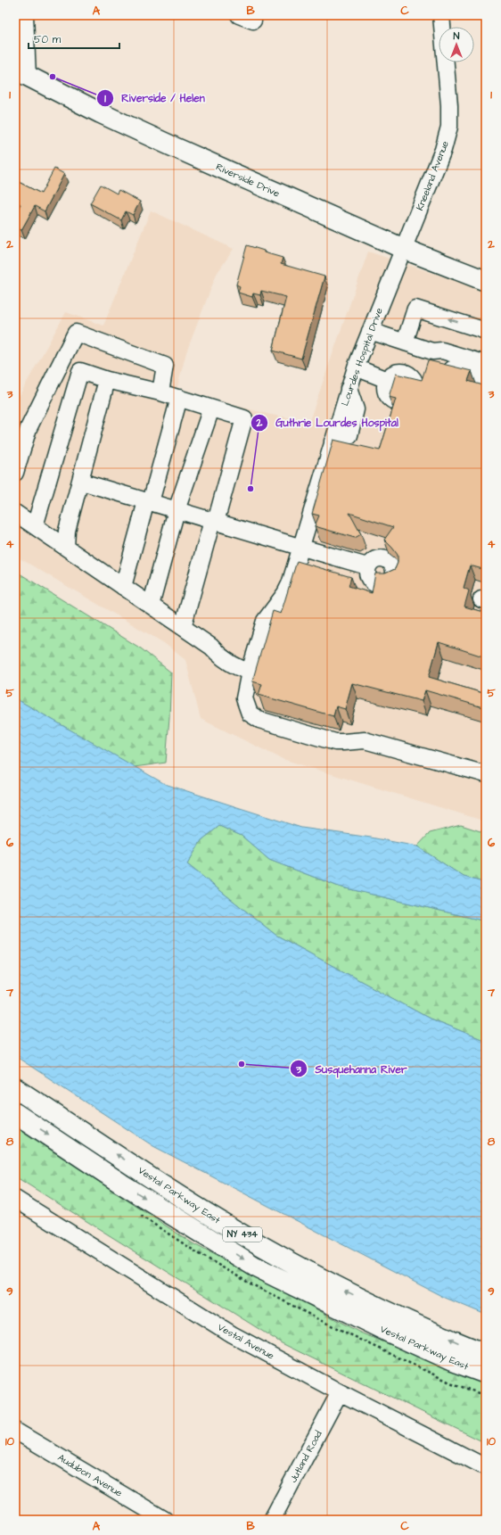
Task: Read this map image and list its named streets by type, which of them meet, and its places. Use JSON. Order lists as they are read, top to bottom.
{
  "streets": {
    "main road": ["Riverside Drive", "Vestal Parkway East", "NY 434"],
    "street": [
      "Kneeland Avenue",
      "Lourdes Hospital Drive",
      "Vestal Avenue",
      "Jutland Road",
      "Audubon Avenue"
    ]
  },
  "crossings": [
    ["Kneeland Avenue", "Riverside Drive"],
    ["Kneeland Avenue", "Lourdes Hospital Drive"],
    ["Riverside Drive", "Lourdes Hospital Drive"],
    ["Vestal Avenue", "Jutland Road"]
  ],
  "places": ["Riverside / Helen", "Guthrie Lourdes Hospital", "Susquehanna River"],
  "scale_bar": "50 m",
  "north": "top",
  "grid": {
    "columns": ["A", "B", "C"],
    "rows": [
      "1",
      "2",
      "3",
      "4",
      "5",
      "6",
      "7",
      "8",
      "9",
      "10"
    ]
  }
}
